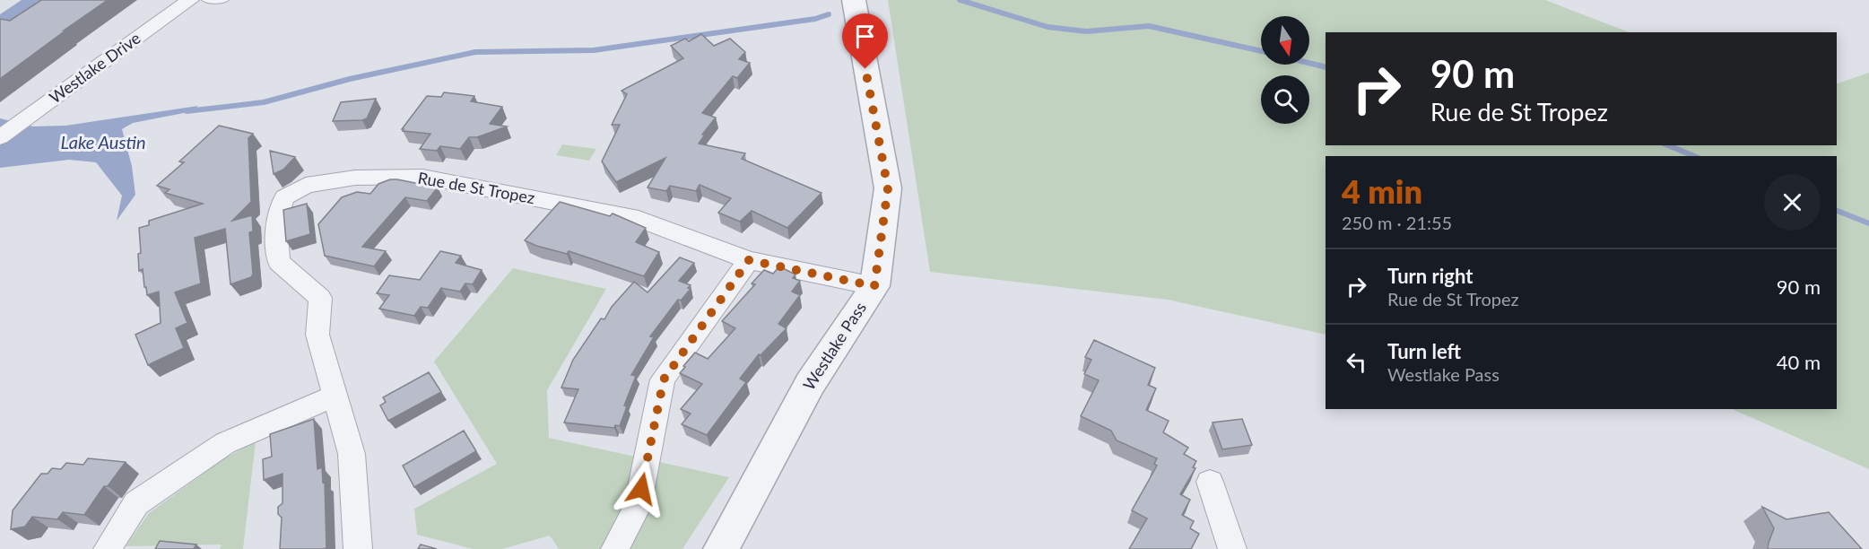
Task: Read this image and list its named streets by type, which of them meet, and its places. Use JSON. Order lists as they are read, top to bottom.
{
  "streets": {
    "street": ["Westlake Drive", "Rue de St Tropez", "Westlake Pass"]
  },
  "crossings": [
    ["Rue de St Tropez", "Westlake Pass"]
  ],
  "water": ["Lake Austin"],
  "north": "bottom",
  "page": {
    "turn": ["90 m", "Rue de St Tropez"],
    "heading": ["4 min", "250 m · 21:55"],
    "list": [
      {
        "name": "Turn right",
        "note": "Rue de St Tropez",
        "value": "90 m"
      },
      {
        "name": "Turn left",
        "note": "Westlake Pass",
        "value": "40 m"
      }
    ]
  }
}
